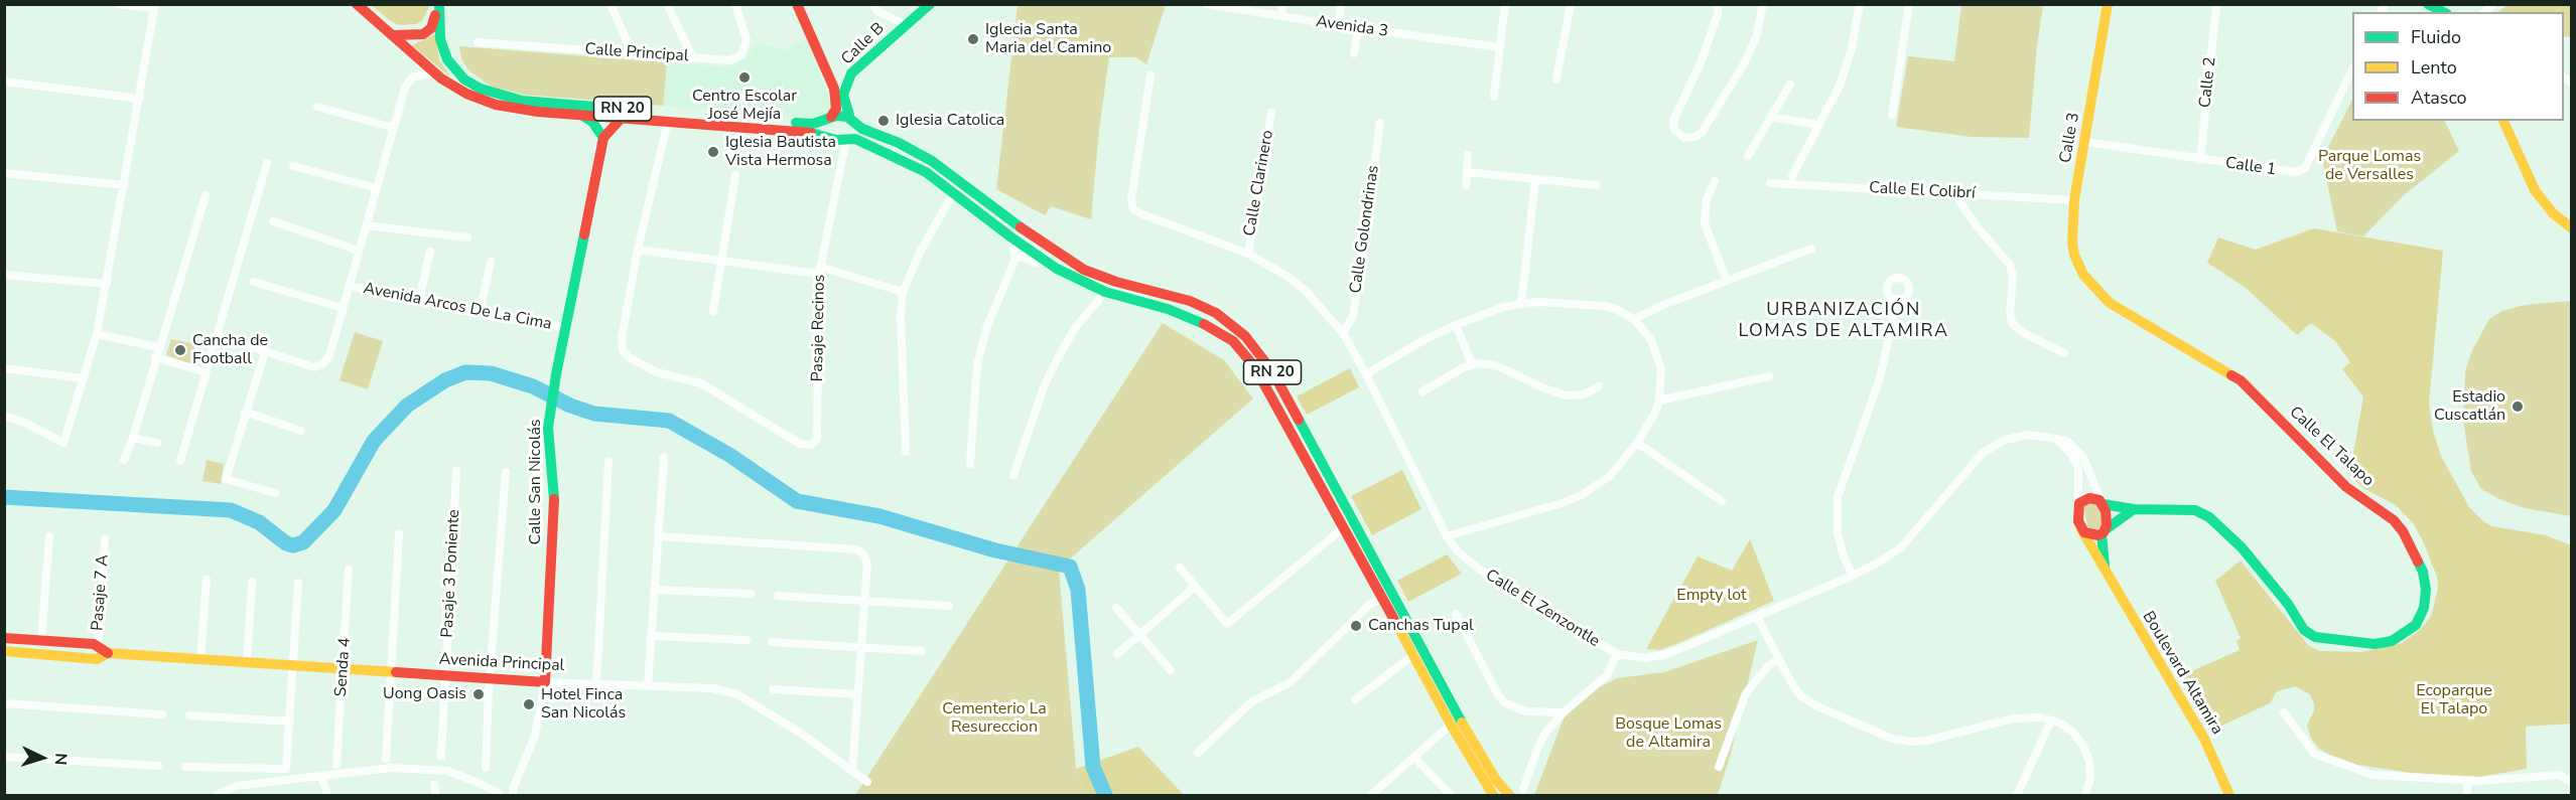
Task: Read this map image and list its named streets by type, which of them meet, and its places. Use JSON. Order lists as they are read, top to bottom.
{
  "streets": {
    "main road": [
      "Calle B",
      "RN 20",
      "Calle 3",
      "Calle El Talapo",
      "Calle San Nicolás",
      "Avenida Principal",
      "Boulevard Altamira"
    ],
    "street": [
      "Avenida 3",
      "Calle Principal",
      "Calle 2",
      "Calle 1",
      "Calle Clarinero",
      "Calle El Colibrí",
      "Calle Golondrinas",
      "Avenida Arcos De La Cima",
      "Pasaje Recinos",
      "Pasaje 3 Poniente",
      "Pasaje 7 A",
      "Calle El Zenzontle",
      "Senda 4"
    ]
  },
  "crossings": [
    ["Calle B", "RN 20"],
    ["Calle B", "Pasaje Recinos"],
    ["Calle 2", "Calle 1"],
    ["RN 20", "Pasaje Recinos"],
    ["Calle 3", "Calle 1"],
    ["Calle 3", "Calle El Colibrí"],
    ["Calle 3", "Calle El Talapo"],
    ["Calle Clarinero", "Calle El Zenzontle"],
    ["Calle Golondrinas", "Calle El Zenzontle"],
    ["Avenida Arcos De La Cima", "Calle San Nicolás"],
    ["Calle El Talapo", "Calle El Zenzontle"],
    ["Calle El Talapo", "Boulevard Altamira"],
    ["Calle San Nicolás", "Avenida Principal"],
    ["Pasaje 3 Poniente", "Avenida Principal"],
    ["Calle El Zenzontle", "Boulevard Altamira"],
    ["Avenida Principal", "Senda 4"]
  ],
  "districts": ["URBANIZACIÓN LOMAS DE ALTAMIRA"],
  "parks": [
    "Parque Lomas de Versalles",
    "Empty lot",
    "Ecoparque El Talapo",
    "Cementerio La Resureccion",
    "Bosque Lomas de Altamira"
  ],
  "places": [
    "Iglecia Santa Maria del Camino",
    "Centro Escolar José Mejía",
    "Iglesia Catolica",
    "Iglesia Bautista Vista Hermosa",
    "Cancha de Football",
    "Estadio Cuscatlán",
    "Canchas Tupal",
    "Uong Oasis",
    "Hotel Finca San Nicolás"
  ],
  "legend": ["Fluido", "Lento", "Atasco"],
  "north": "right"
}
